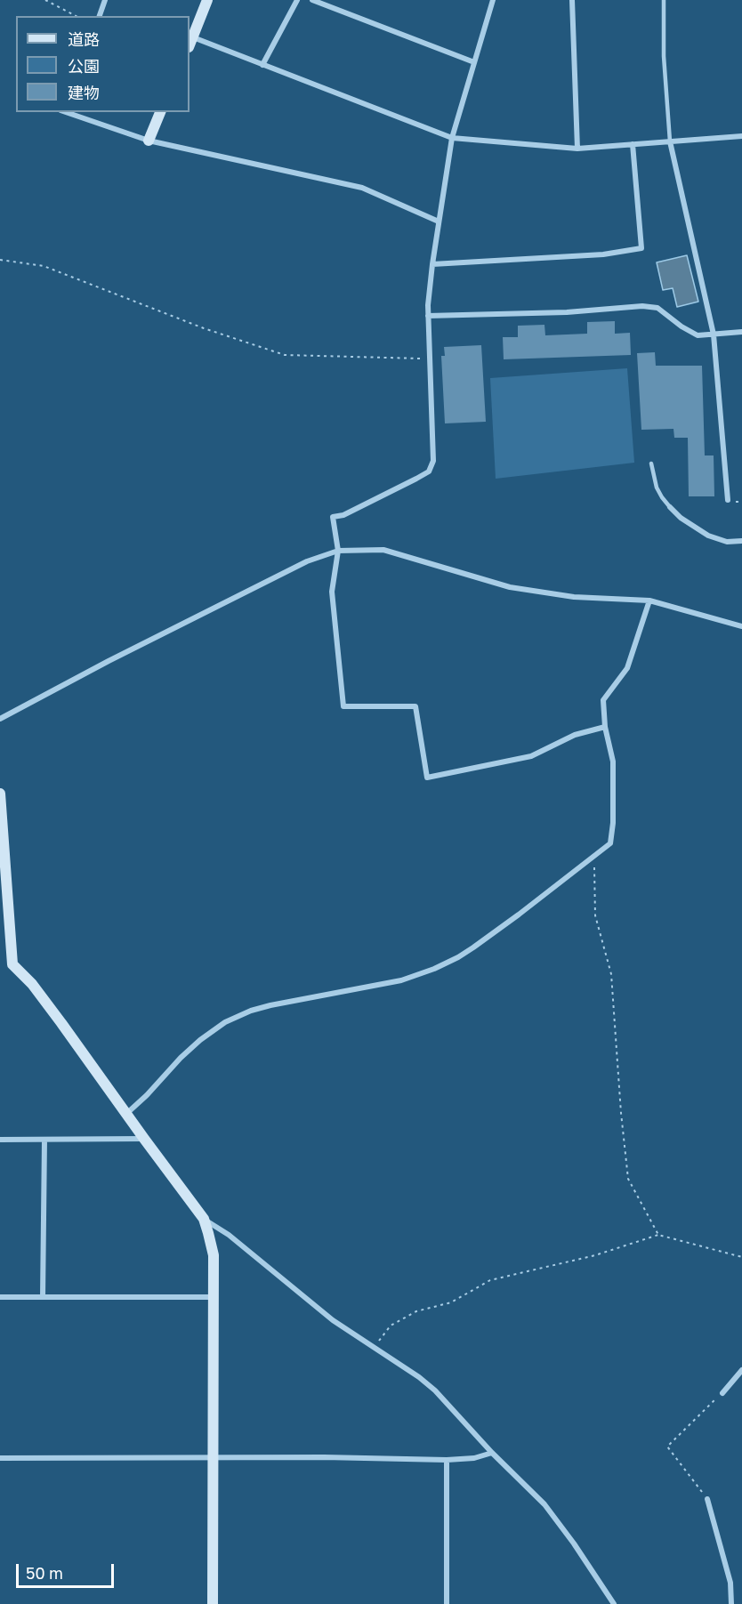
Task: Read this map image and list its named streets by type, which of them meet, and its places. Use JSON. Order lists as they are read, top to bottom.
{
  "legend": ["道路", "公園", "建物"],
  "scale_bar": "50 m"
}
